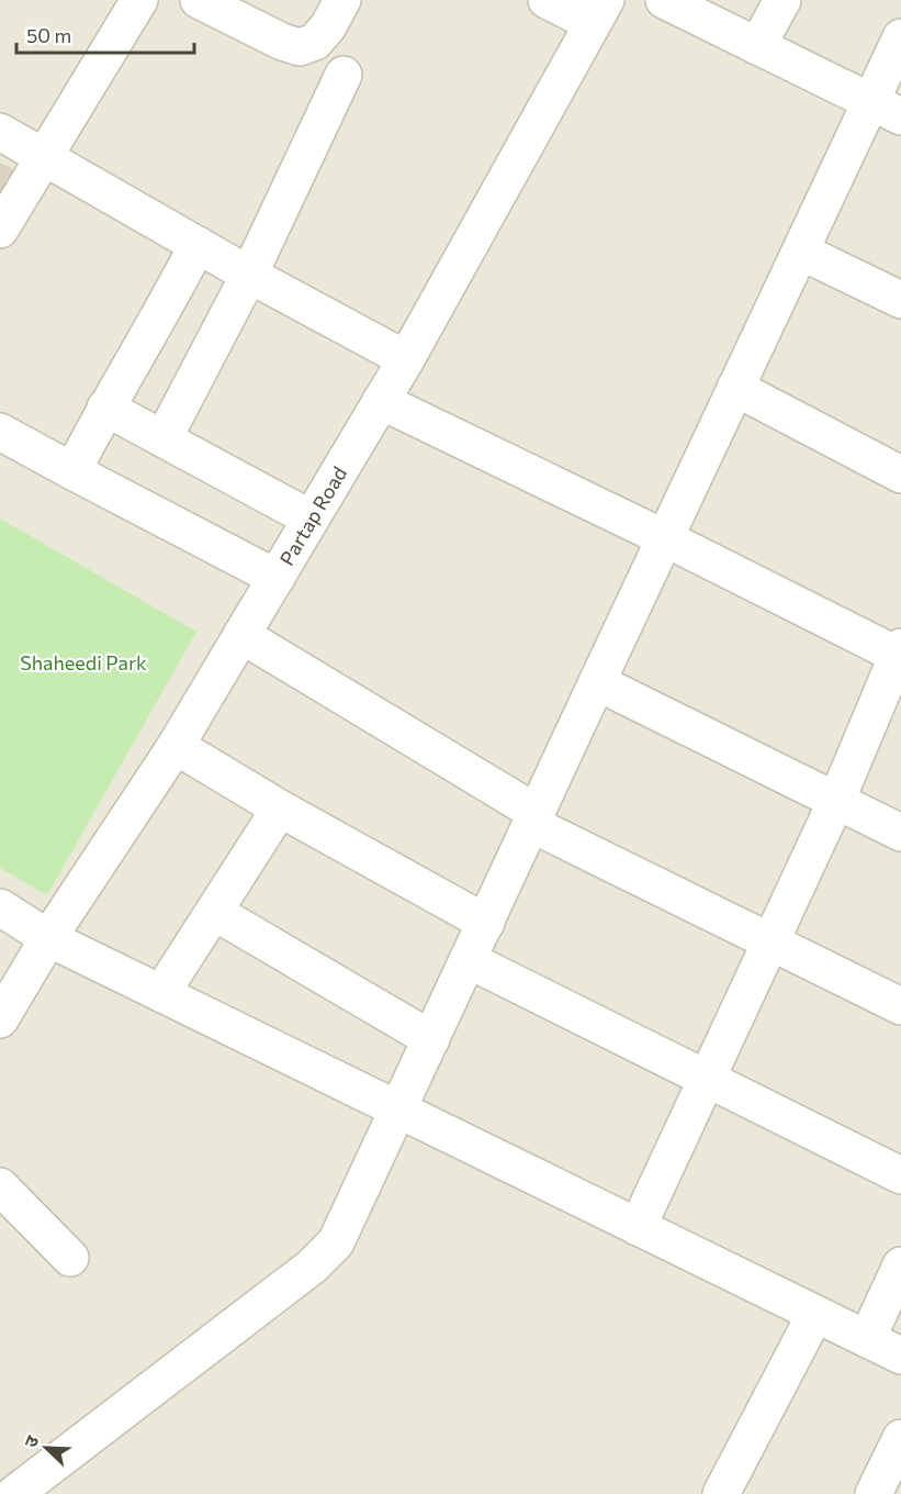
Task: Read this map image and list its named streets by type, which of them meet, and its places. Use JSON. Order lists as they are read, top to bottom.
{
  "streets": {
    "street": ["Partap Road"]
  },
  "parks": ["Shaheedi Park"],
  "scale_bar": "50 m",
  "north": "top left"
}
